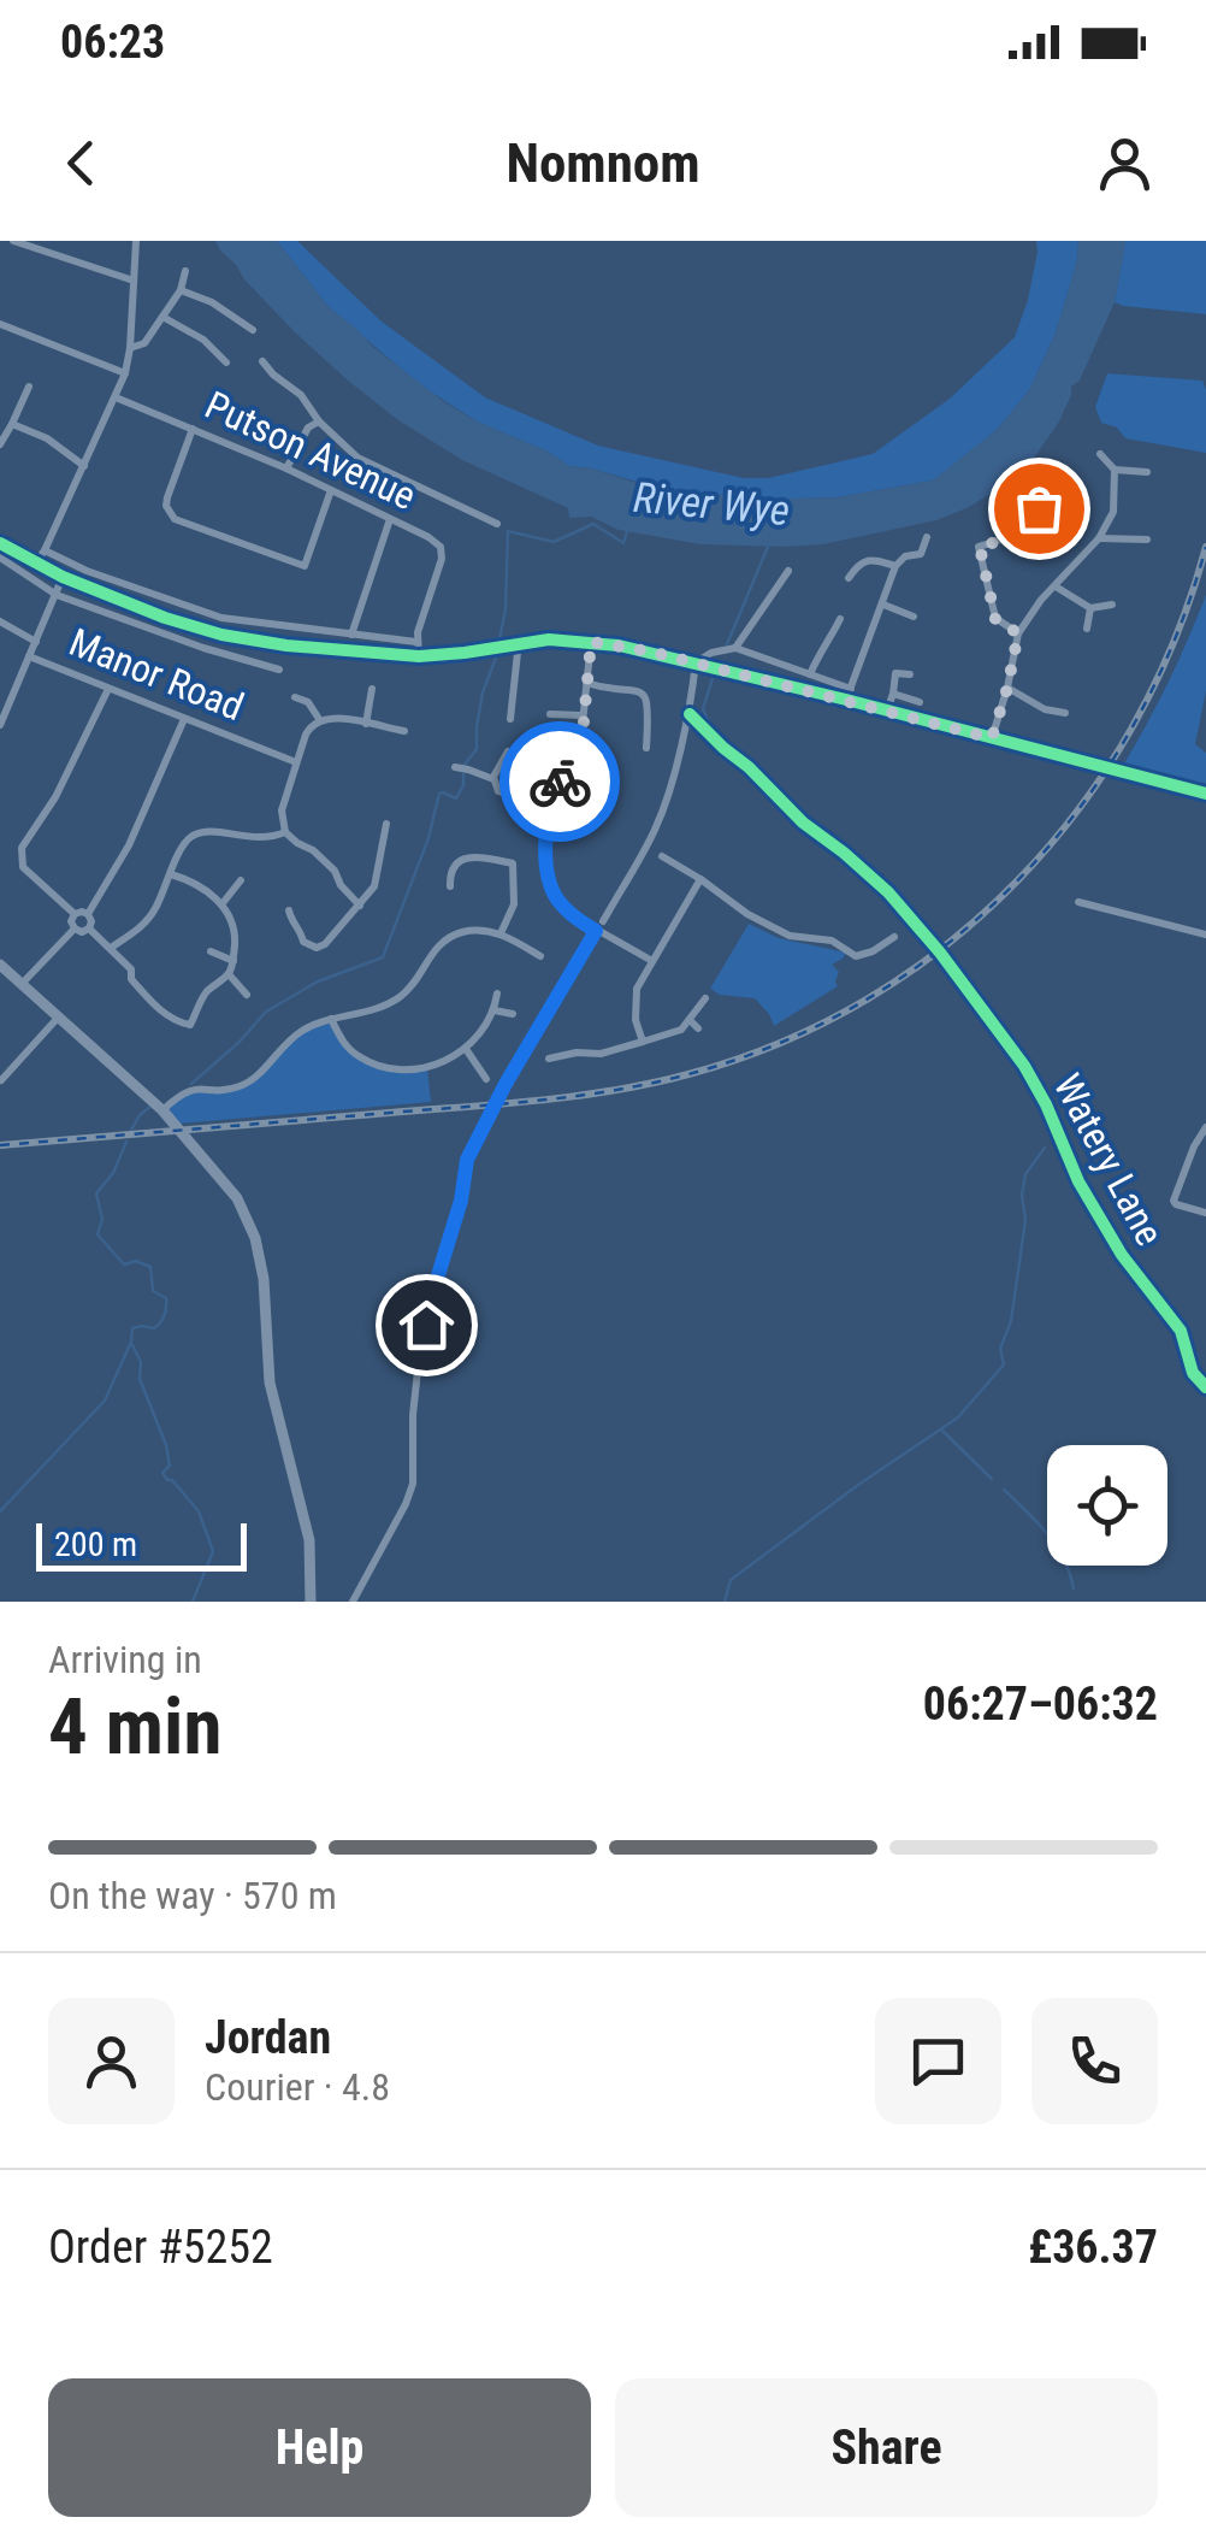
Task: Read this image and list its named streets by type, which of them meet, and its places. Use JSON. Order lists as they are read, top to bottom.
{
  "streets": {
    "street": ["Putson Avenue", "Manor Road", "Watery Lane"]
  },
  "water": ["River Wye"],
  "scale_bar": "200 m",
  "page": {
    "status": "06:23",
    "header": "Nomnom",
    "scale": "200 m",
    "heading": ["4 min", "Arriving in", "06:27–06:32"],
    "panel": [
      "Jordan",
      "Courier · 4.8",
      "Order #5252",
      "£36.37"
    ],
    "bar": "On the way · 570 m",
    "buttons": ["Help", "Share"]
  }
}
